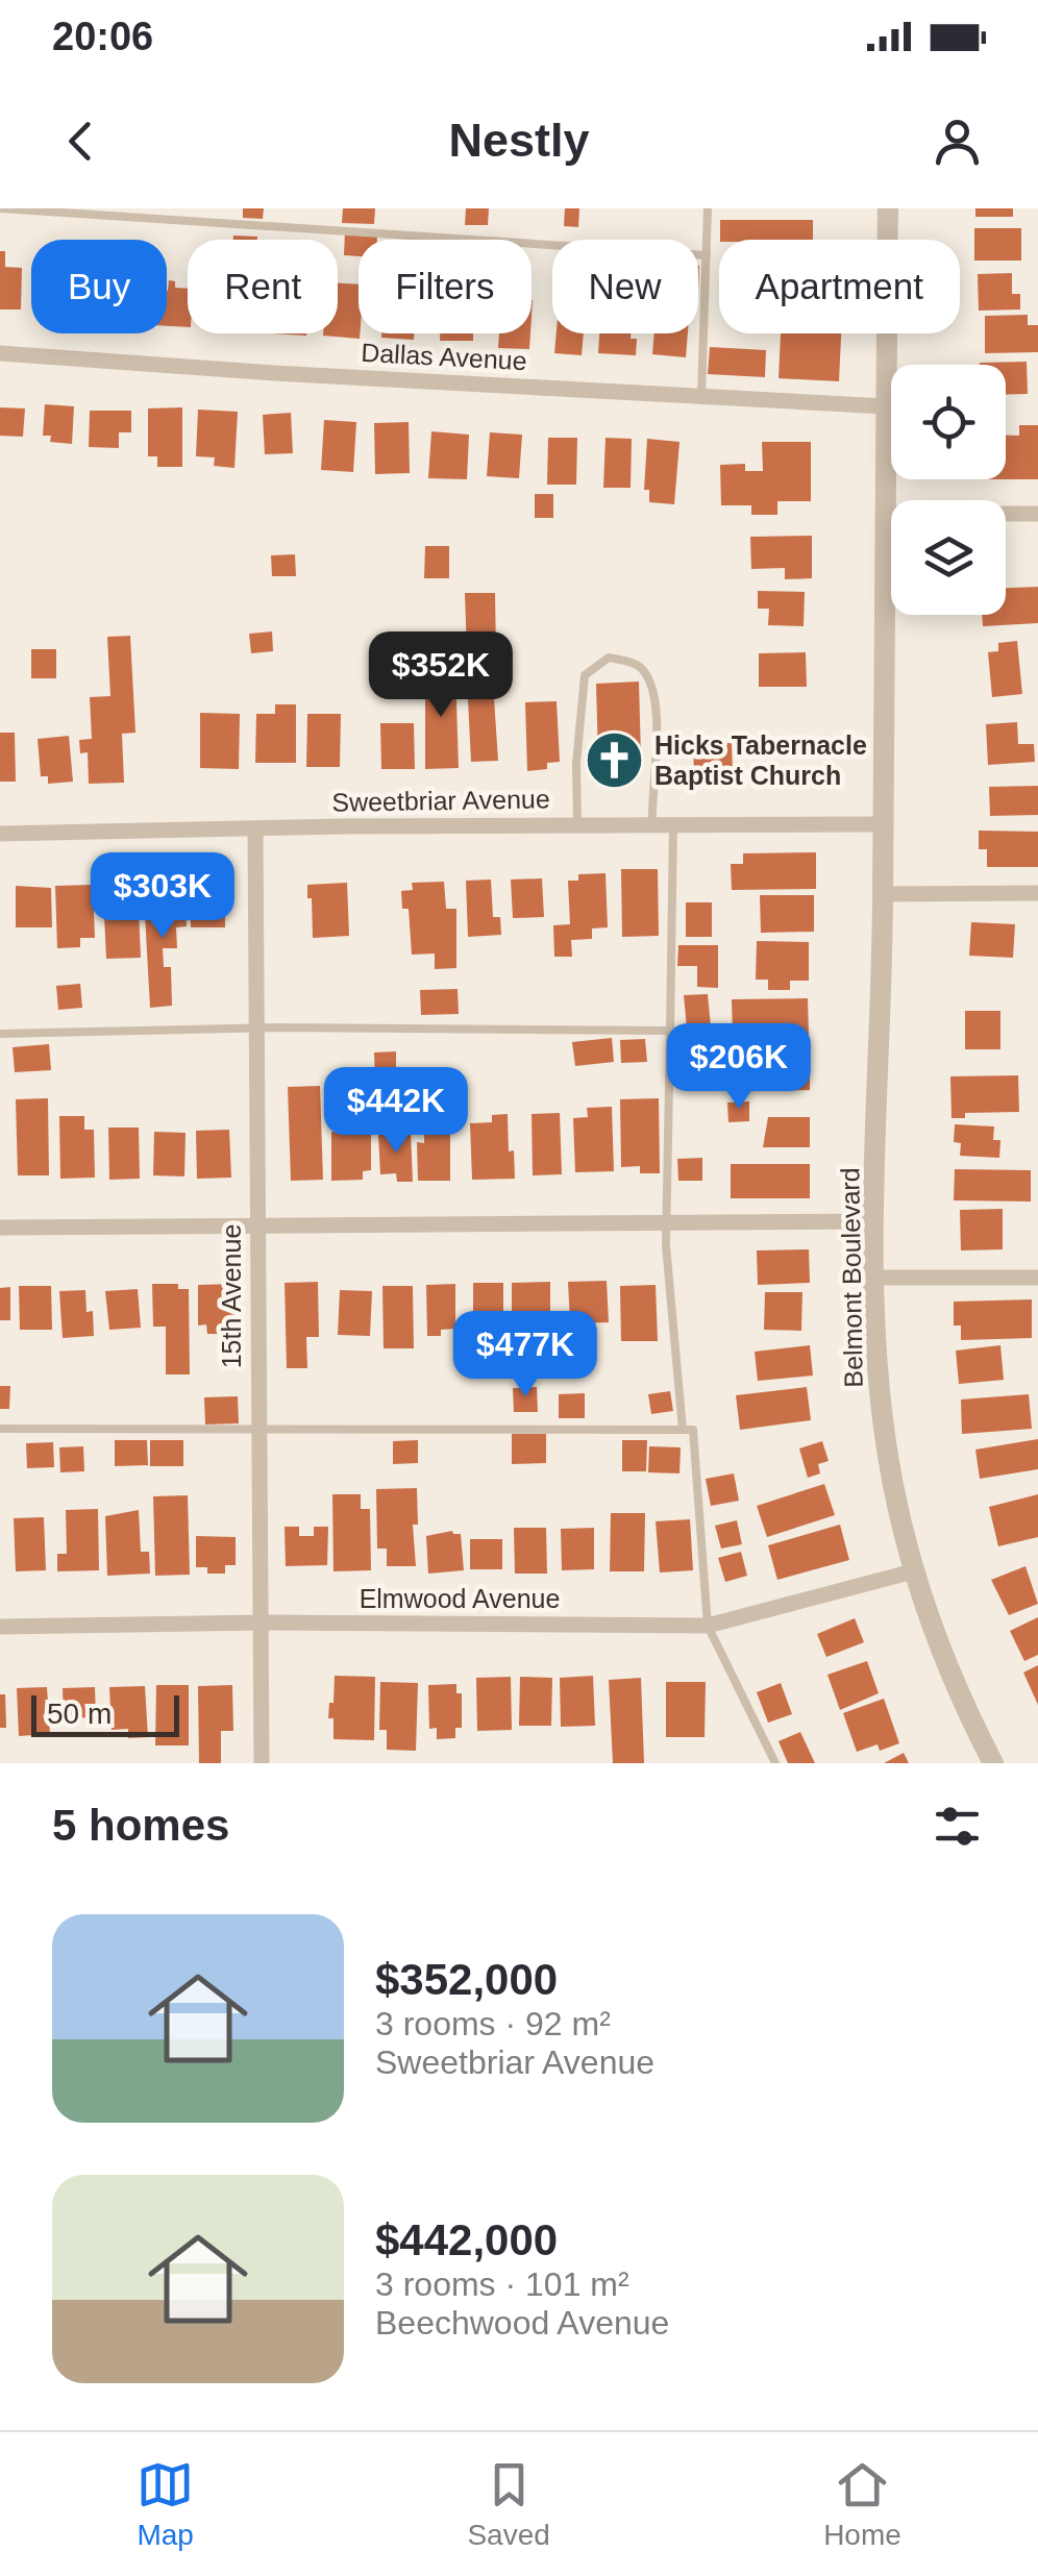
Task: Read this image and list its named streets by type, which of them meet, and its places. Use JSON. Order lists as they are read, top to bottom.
{
  "streets": {
    "street": [
      "Dallas Avenue",
      "Sweetbriar Avenue",
      "Belmont Boulevard",
      "15th Avenue",
      "Elmwood Avenue"
    ]
  },
  "crossings": [
    ["Dallas Avenue", "Belmont Boulevard"],
    ["Sweetbriar Avenue", "Belmont Boulevard"],
    ["Sweetbriar Avenue", "15th Avenue"],
    ["Belmont Boulevard", "Elmwood Avenue"],
    ["15th Avenue", "Elmwood Avenue"]
  ],
  "places": {
    "church": ["Hicks Tabernacle Baptist Church"]
  },
  "scale_bar": "50 m",
  "page": {
    "status": "20:06",
    "header": "Nestly",
    "chip": [
      "Buy",
      "Rent",
      "Filters",
      "New",
      "Apartment"
    ],
    "price": [
      "$352K",
      "$303K",
      "$206K",
      "$442K",
      "$477K"
    ],
    "scale": "50 m",
    "heading": "5 homes",
    "list": [
      {
        "name": "$352,000",
        "note": "3 rooms · 92 m² · Sweetbriar Avenue"
      },
      {
        "name": "$442,000",
        "note": "3 rooms · 101 m² · Beechwood Avenue"
      }
    ],
    "tabs": ["Map", "Saved", "Home"]
  }
}
